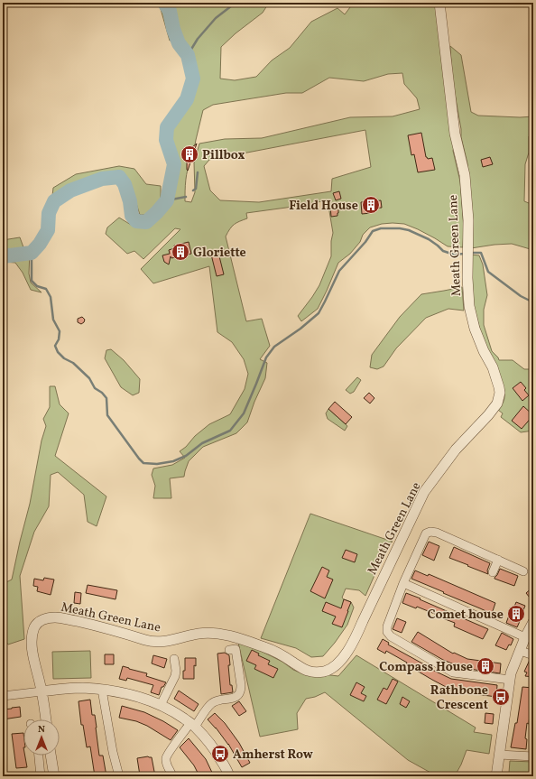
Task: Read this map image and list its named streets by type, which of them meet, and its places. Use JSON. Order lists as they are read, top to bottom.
{
  "streets": {
    "street": ["Meath Green Lane"]
  },
  "places": {
    "building": [
      "Pillbox",
      "Field House",
      "Gloriette",
      "Comet house",
      "Compass House"
    ],
    "bus stop": ["Rathbone Crescent", "Amherst Row"]
  },
  "north": "top"
}
